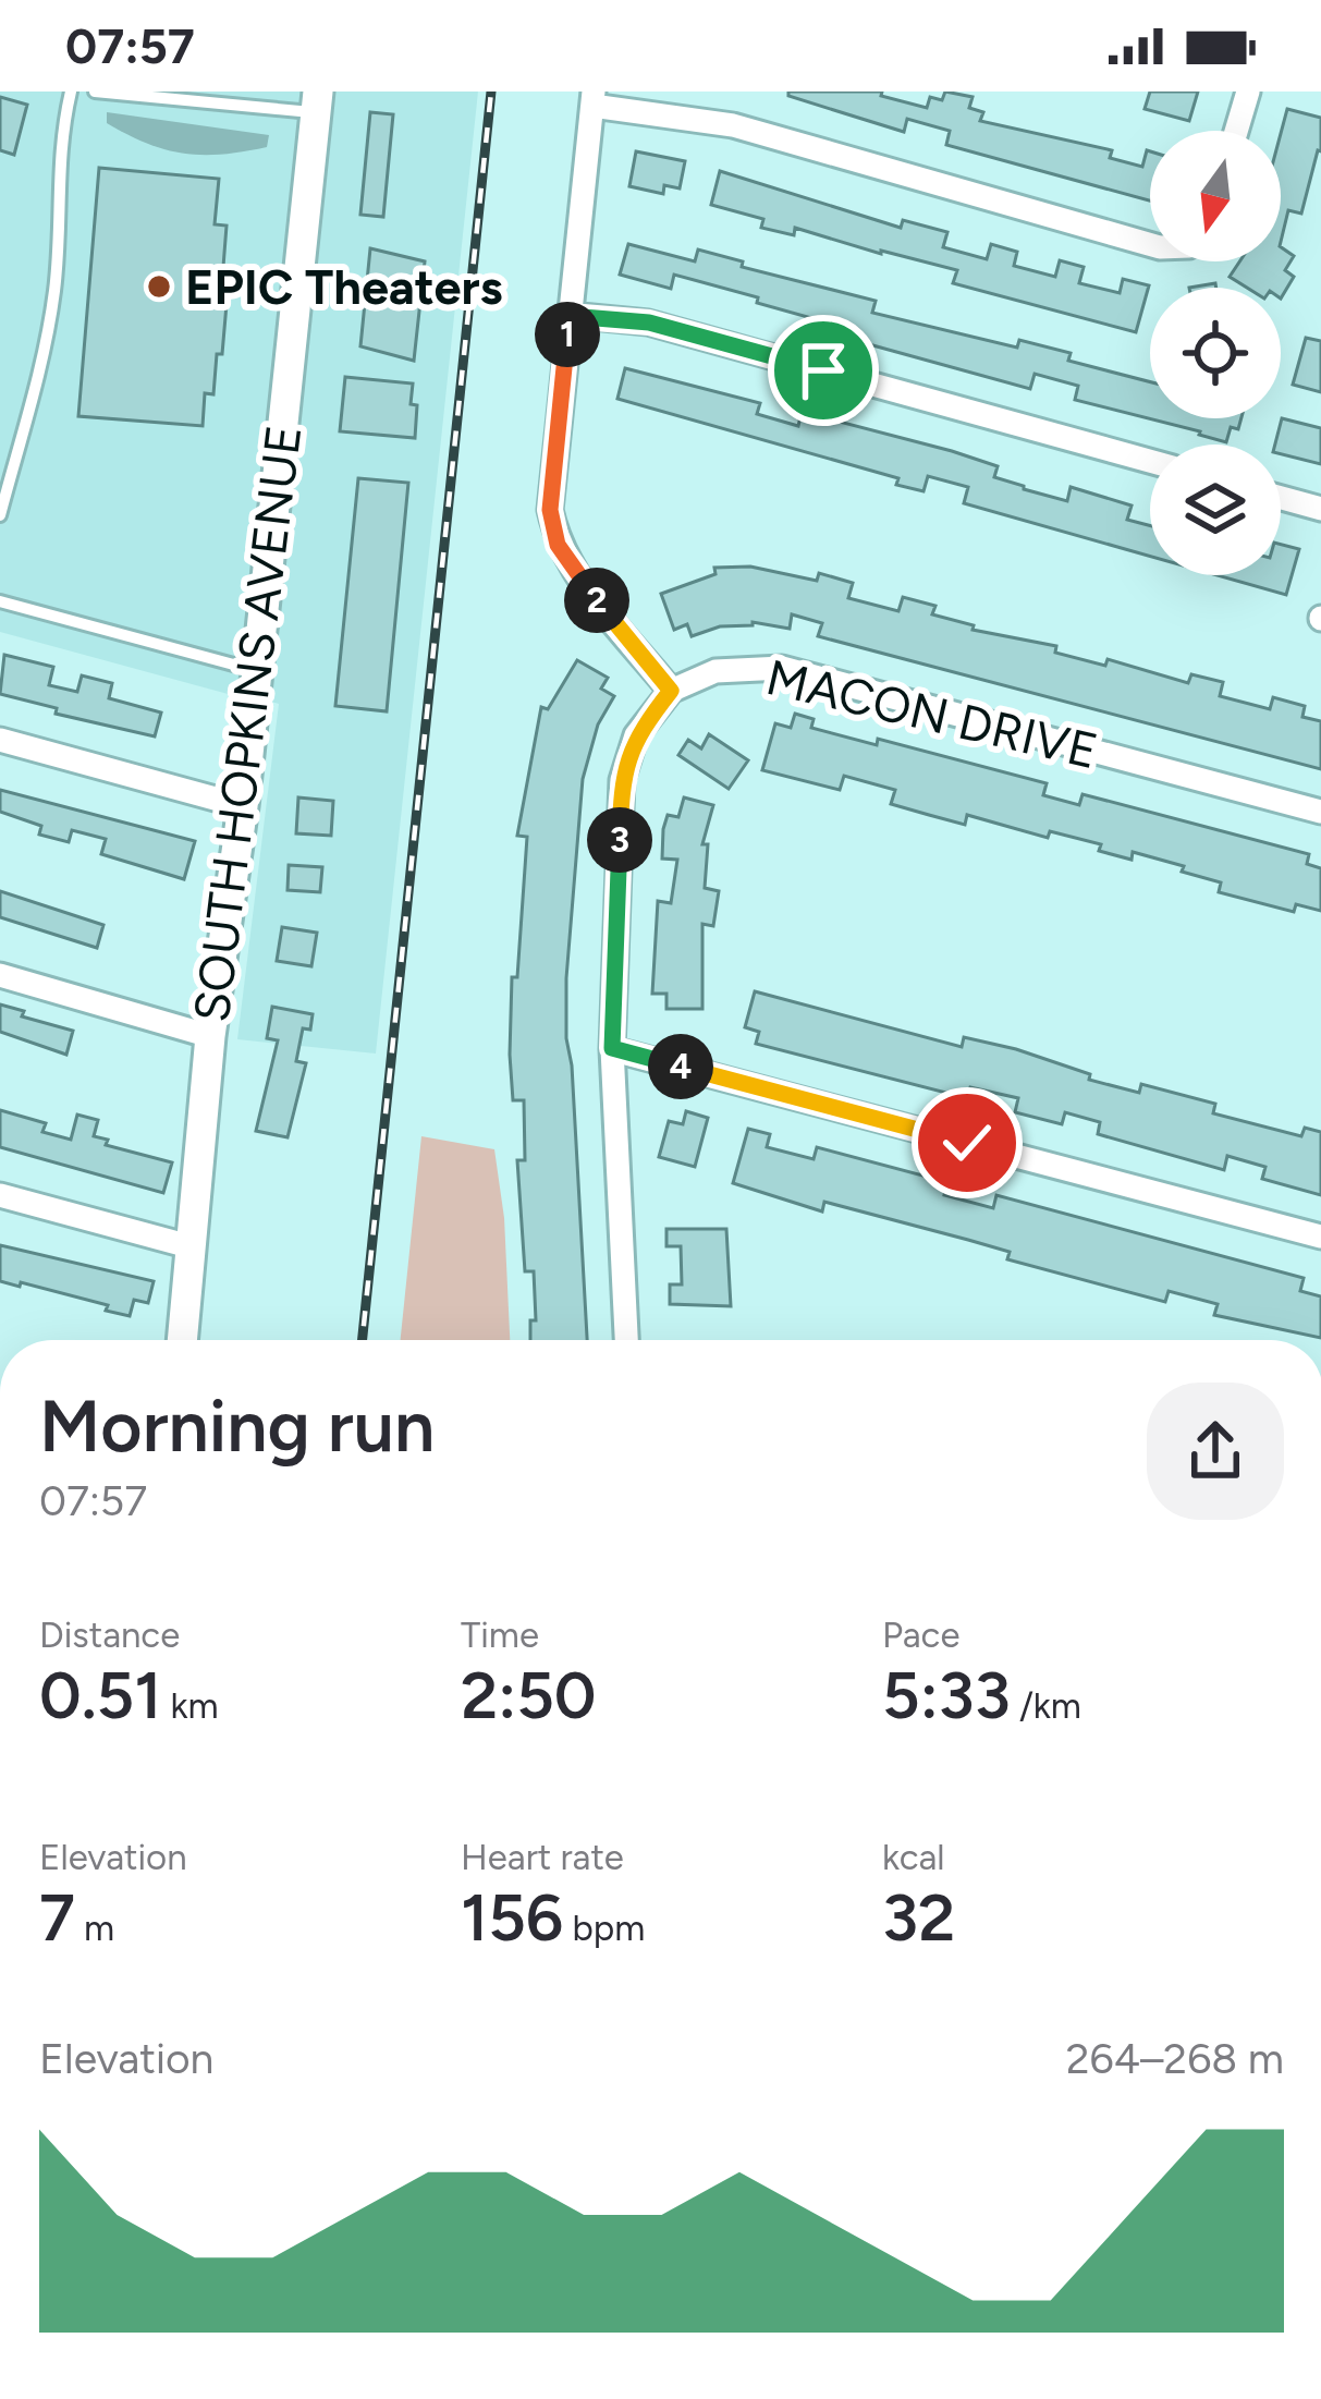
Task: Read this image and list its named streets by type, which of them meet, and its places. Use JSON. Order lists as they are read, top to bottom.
{
  "streets": {
    "street": ["MACON DRIVE", "SOUTH HOPKINS AVENUE"]
  },
  "places": ["EPIC Theaters"],
  "north": "bottom",
  "page": {
    "status": "07:57",
    "pins": [
      "1",
      "2",
      "3",
      "4"
    ],
    "heading": ["Morning run", "07:57"],
    "stats": [
      ["Distance", "0.51 km"],
      ["Time", "2:50"],
      ["Pace", "5:33 /km"],
      ["Elevation", "7 m"],
      ["Heart rate", "156 bpm"],
      ["kcal", "32"]
    ],
    "chart": ["Elevation", "264–268 m"]
  }
}
